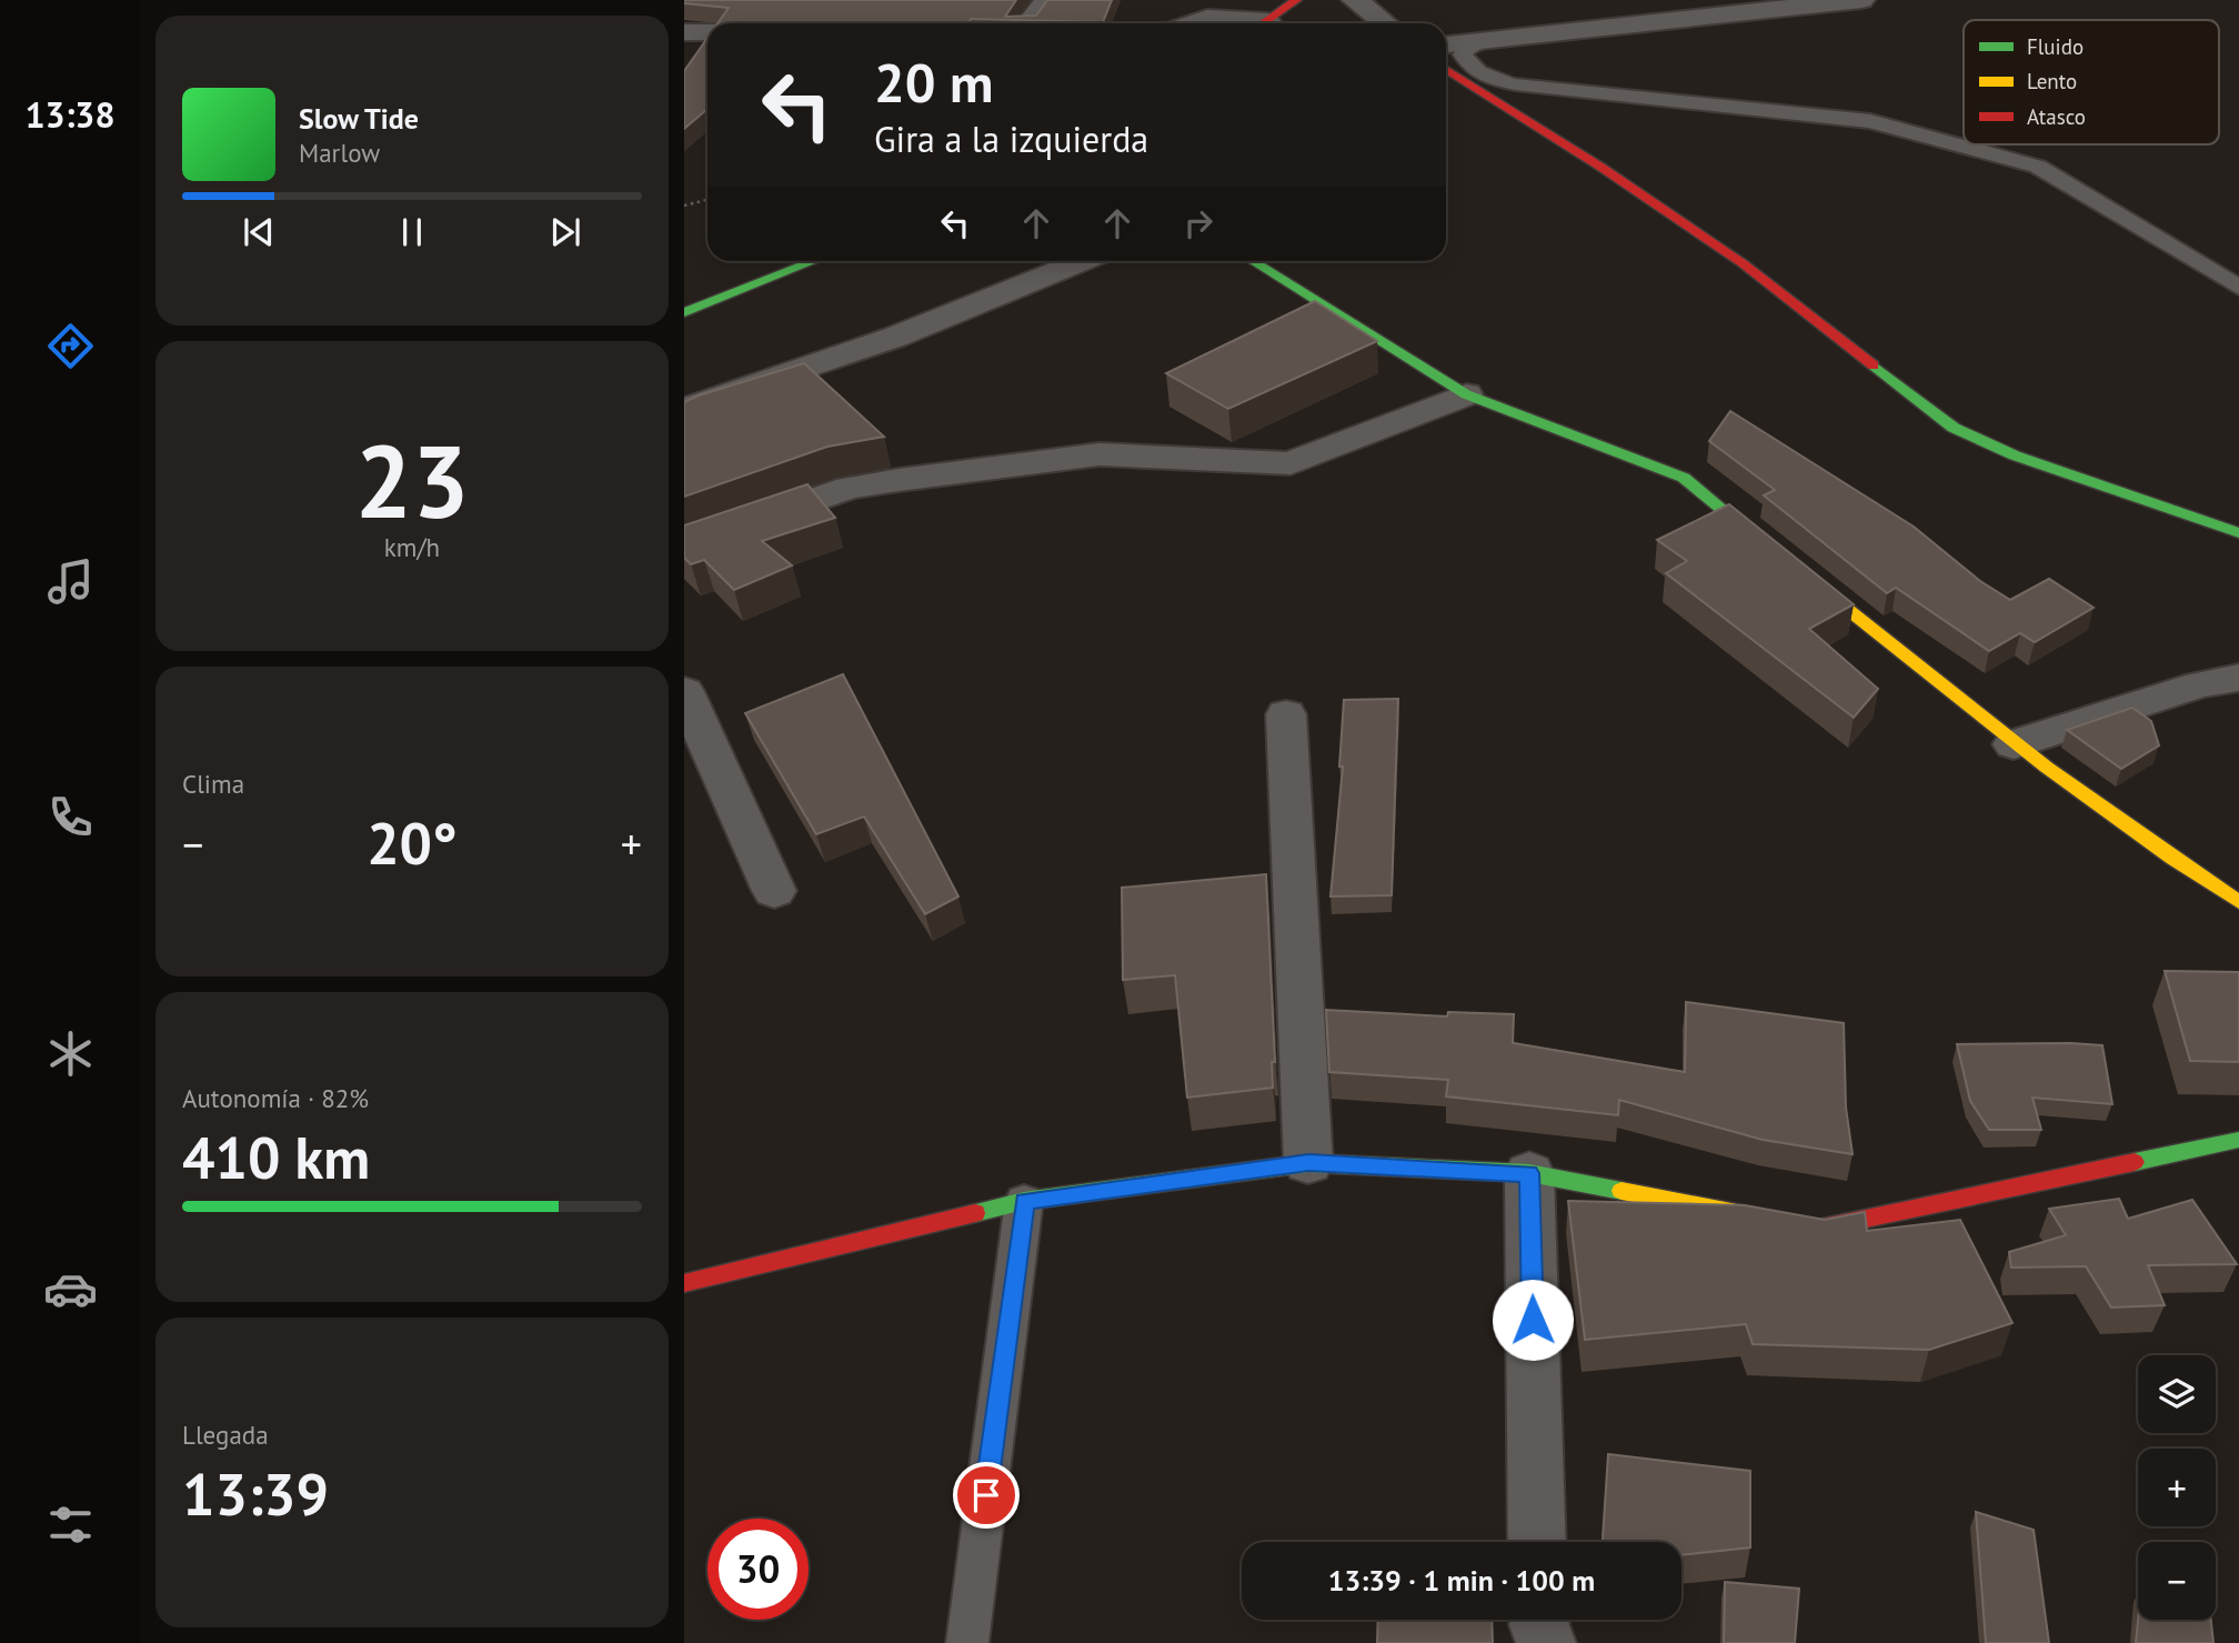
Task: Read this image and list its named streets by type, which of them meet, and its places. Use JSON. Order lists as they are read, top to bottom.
{
  "legend": ["Fluido", "Lento", "Atasco"],
  "page": {
    "tabs": "13:38",
    "turn": ["20 m", "Gira a la izquierda"],
    "song": ["Slow Tide", "Marlow"],
    "tile": [
      ["23", "km/h"],
      "Clima",
      ["Autonomía · 82%", "410 km"],
      ["Llegada", "13:39"]
    ],
    "heat": ["−", "20°", "+"],
    "map_buttons": ["+", "−"],
    "limit": "30",
    "trip": "13:39 · 1 min · 100 m"
  }
}
